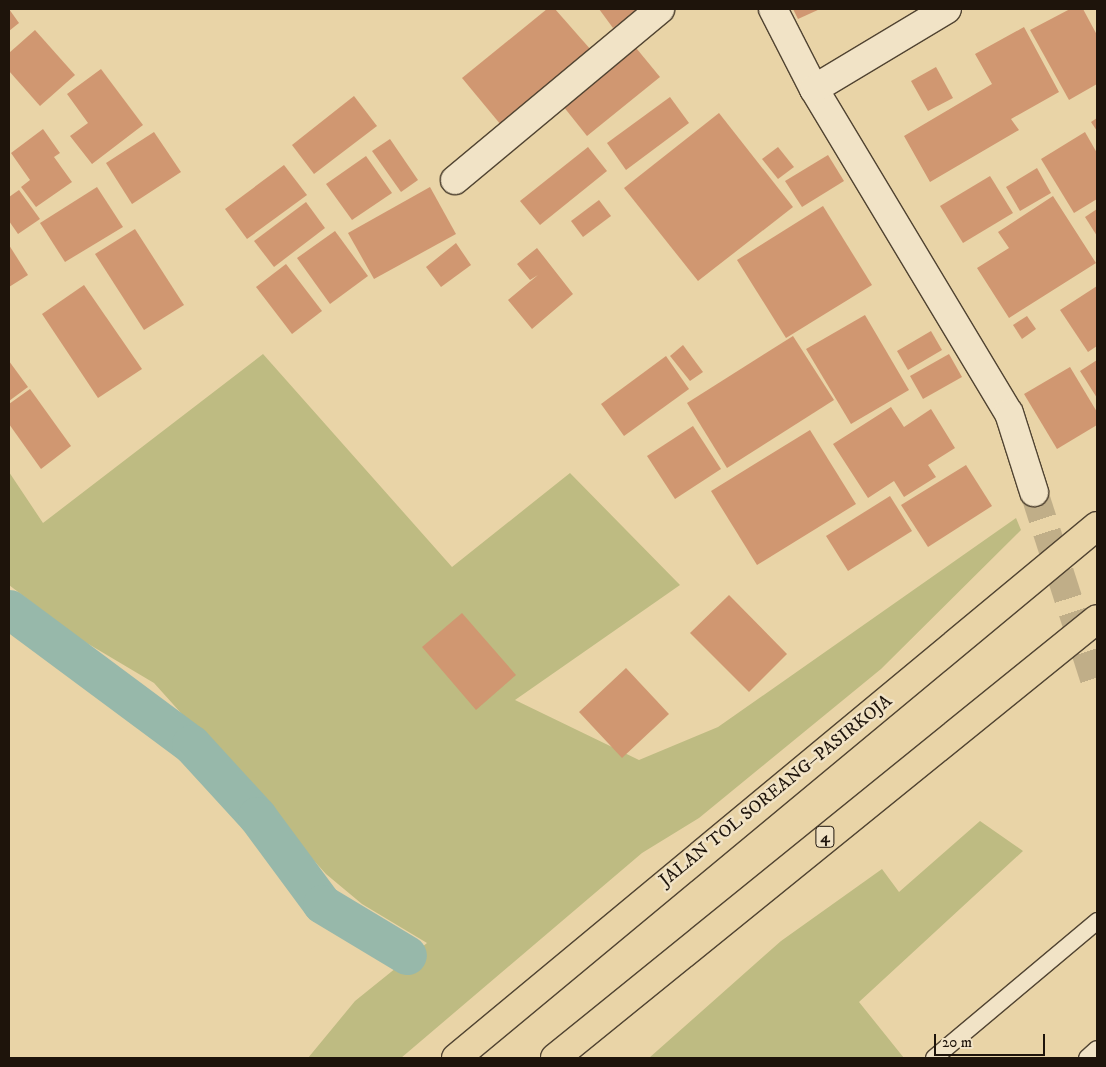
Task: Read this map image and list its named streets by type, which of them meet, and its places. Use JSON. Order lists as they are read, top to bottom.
{
  "streets": {
    "highway": ["JALAN TOL SOREANG–PASIRKOJA", "4"]
  },
  "scale_bar": "20 m"
}
